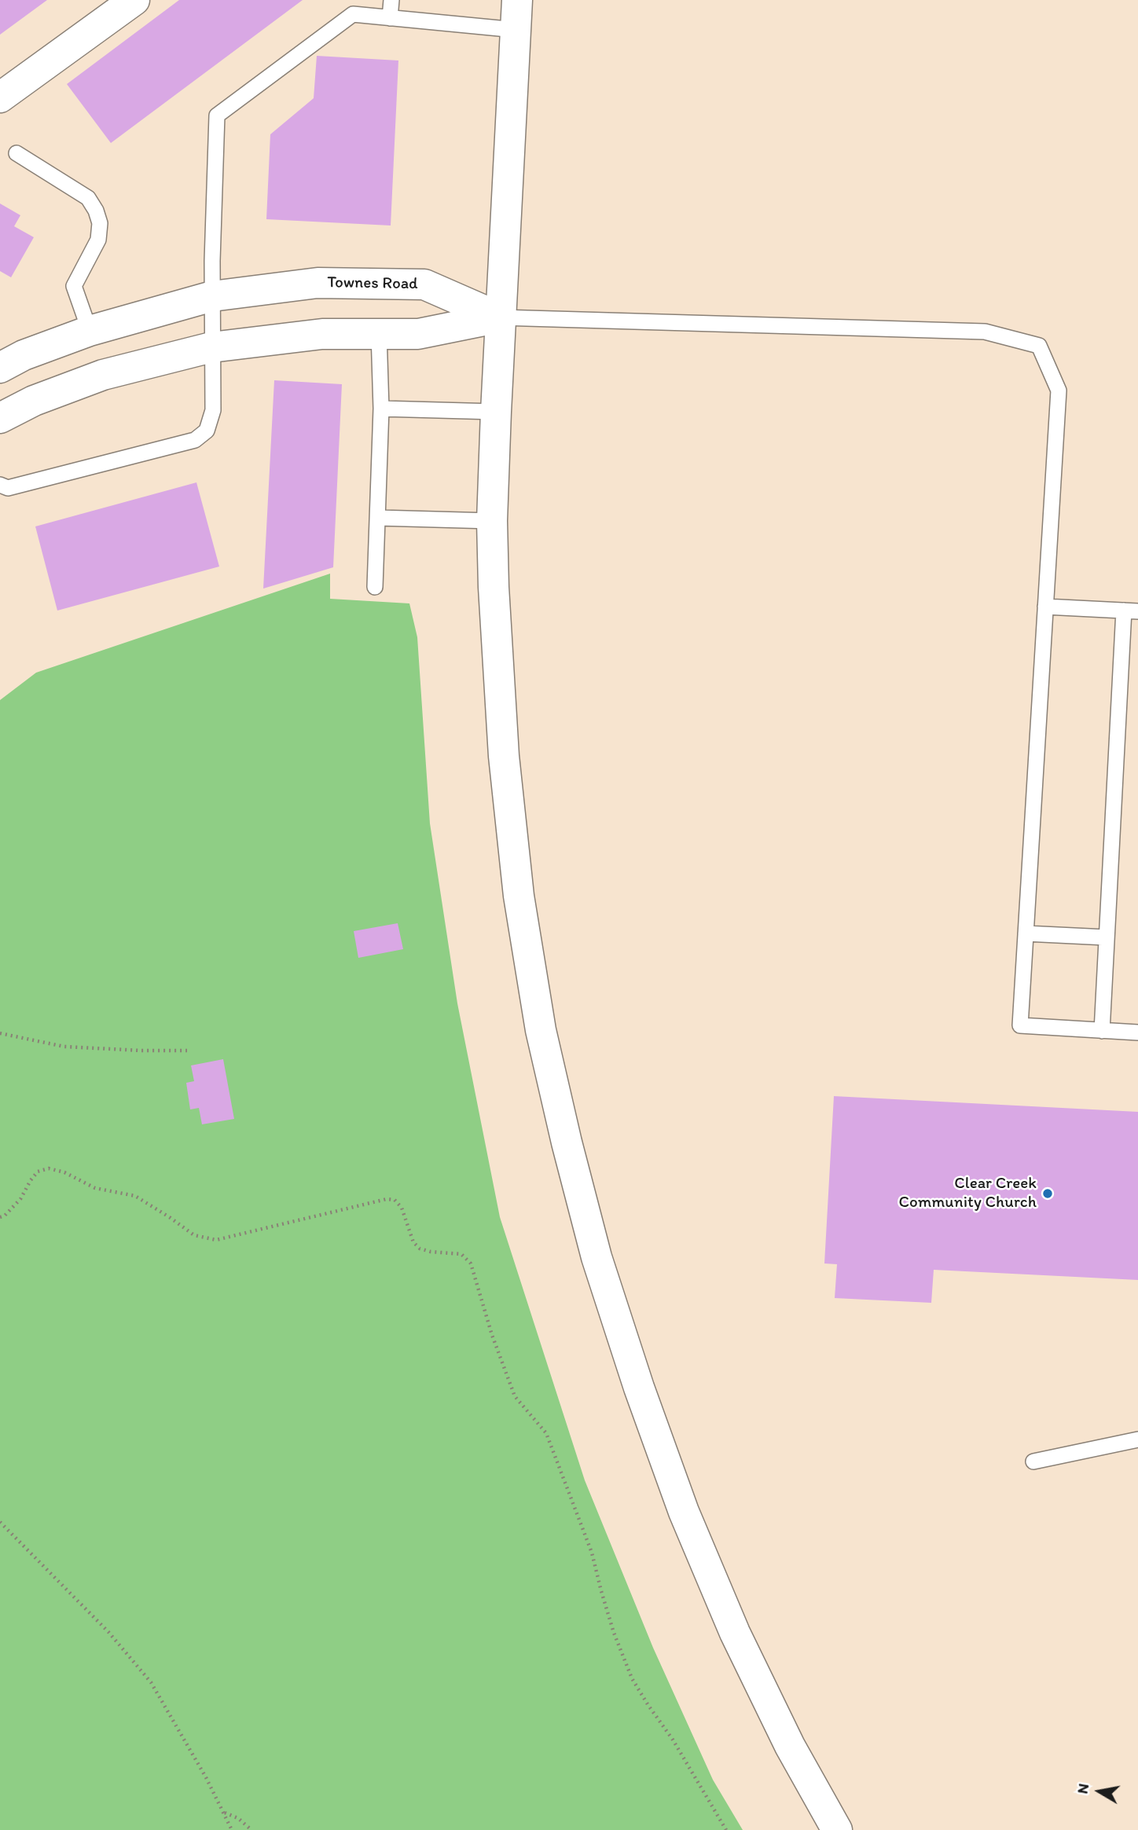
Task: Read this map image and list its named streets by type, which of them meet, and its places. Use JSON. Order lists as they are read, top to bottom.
{
  "streets": {
    "main road": ["Townes Road"]
  },
  "places": ["Clear Creek Community Church"],
  "north": "left"
}
